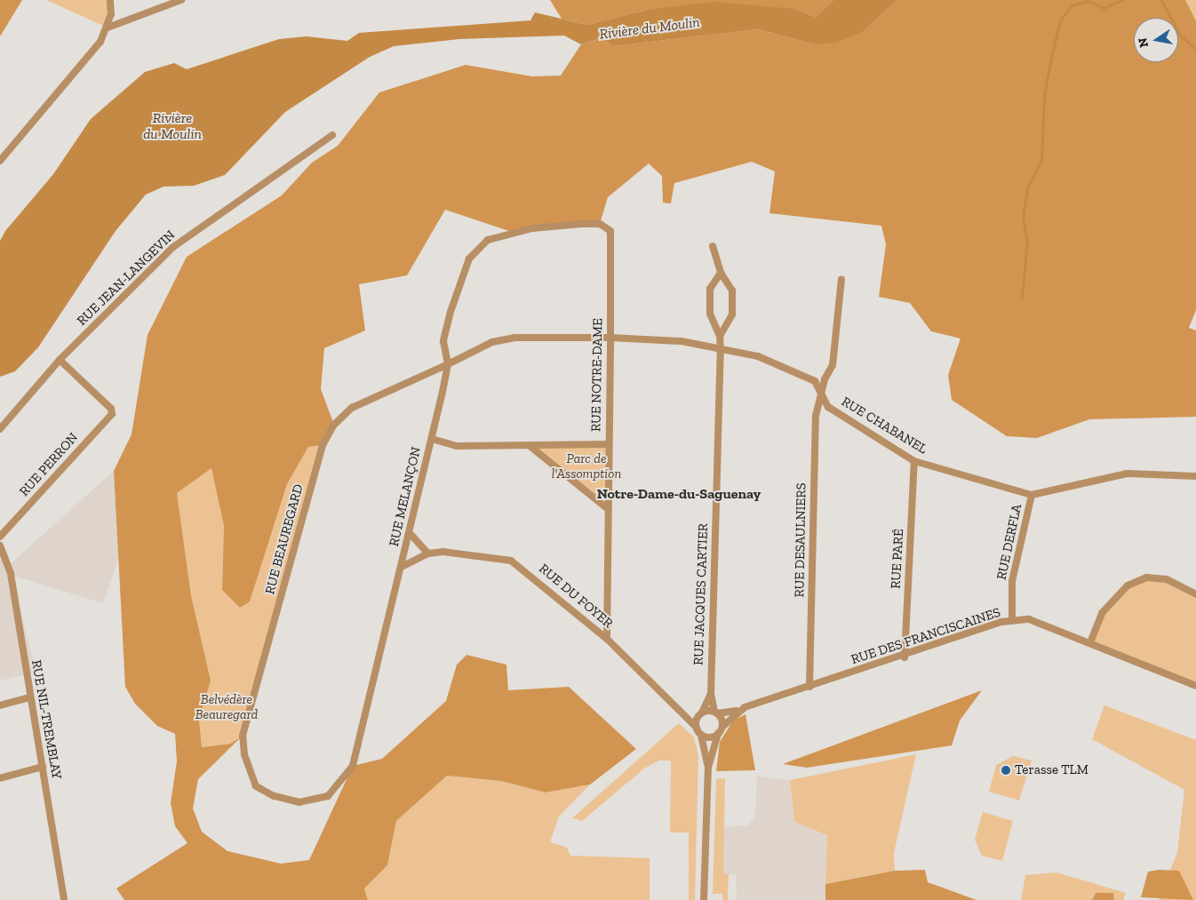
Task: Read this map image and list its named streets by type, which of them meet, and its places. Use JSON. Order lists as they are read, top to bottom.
{
  "streets": {
    "street": [
      "RUE JEAN-LANGEVIN",
      "RUE NOTRE-DAME",
      "RUE CHABANEL",
      "RUE PERRON",
      "RUE MELANÇON",
      "RUE BEAUREGARD",
      "RUE DESAULNIERS",
      "RUE DERFLA",
      "RUE PARÉ",
      "RUE JACQUES CARTIER",
      "RUE DU FOYER",
      "RUE DES FRANCISCAINES",
      "RUE NIL-TREMBLAY"
    ]
  },
  "crossings": [
    ["RUE JEAN-LANGEVIN", "RUE PERRON"],
    ["RUE NOTRE-DAME", "RUE CHABANEL"],
    ["RUE NOTRE-DAME", "RUE MELANÇON"],
    ["RUE NOTRE-DAME", "RUE DU FOYER"],
    ["RUE CHABANEL", "RUE MELANÇON"],
    ["RUE CHABANEL", "RUE BEAUREGARD"],
    ["RUE CHABANEL", "RUE DESAULNIERS"],
    ["RUE CHABANEL", "RUE DERFLA"],
    ["RUE CHABANEL", "RUE PARÉ"],
    ["RUE CHABANEL", "RUE JACQUES CARTIER"],
    ["RUE MELANÇON", "RUE BEAUREGARD"],
    ["RUE MELANÇON", "RUE DU FOYER"],
    ["RUE DESAULNIERS", "RUE DES FRANCISCAINES"],
    ["RUE DERFLA", "RUE DES FRANCISCAINES"],
    ["RUE PARÉ", "RUE DES FRANCISCAINES"],
    ["RUE JACQUES CARTIER", "RUE DU FOYER"],
    ["RUE JACQUES CARTIER", "RUE DES FRANCISCAINES"],
    ["RUE DU FOYER", "RUE DES FRANCISCAINES"]
  ],
  "districts": ["Notre-Dame-du-Saguenay"],
  "water": ["Rivière du Moulin"],
  "parks": ["Parc de l'Assomption", "Belvédère Beauregard"],
  "places": ["Terasse TLM"],
  "north": "left"
}
